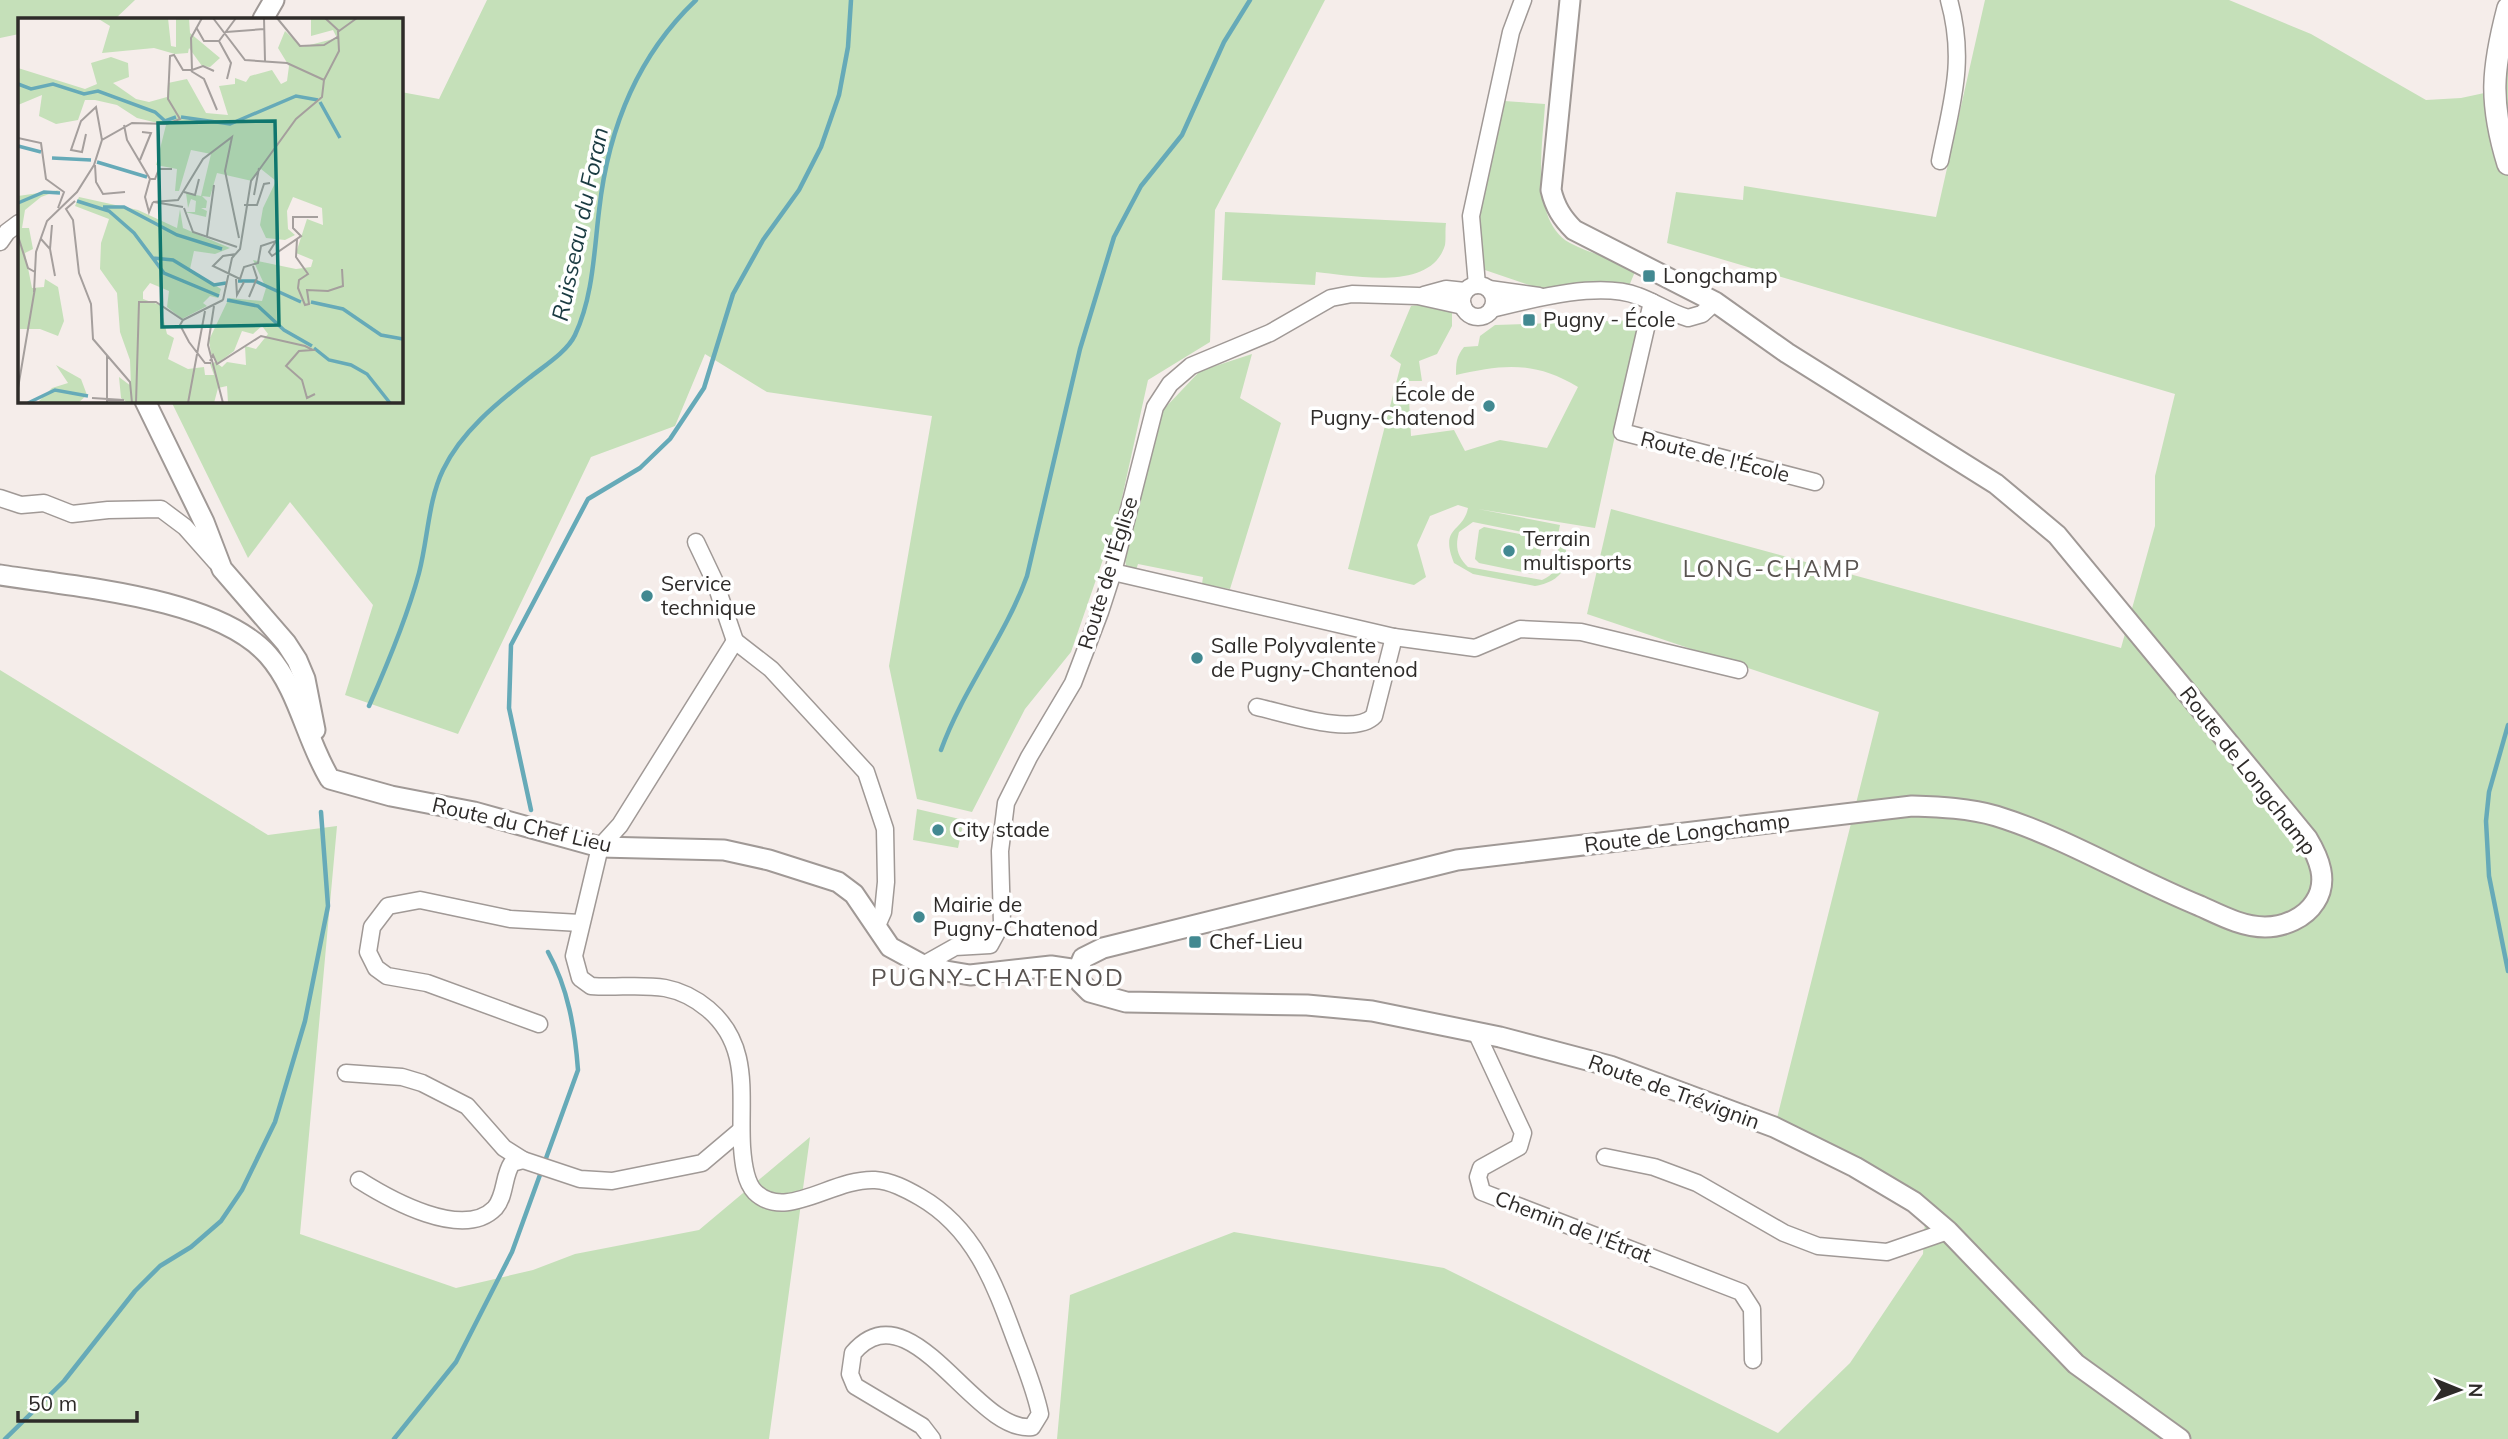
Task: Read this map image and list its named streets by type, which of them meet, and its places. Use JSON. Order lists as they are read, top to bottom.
{
  "streets": {
    "street": [
      "Route de l'École",
      "Route de l'Église",
      "Route de Longchamp",
      "Route du Chef Lieu",
      "Route de Trévignin",
      "Chemin de l'Étrat"
    ]
  },
  "crossings": [
    ["Route de Longchamp", "Route de Trévignin"],
    ["Route de Trévignin", "Chemin de l'Étrat"]
  ],
  "districts": ["LONG-CHAMP", "PUGNY-CHATENOD"],
  "water": ["Ruisseau du Foran"],
  "places": {
    "transit": ["Longchamp", "Pugny - École", "Chef-Lieu"],
    "other": [
      "École de Pugny-Chatenod",
      "Terrain multisports",
      "Service technique",
      "Salle Polyvalente de Pugny-Chantenod",
      "City stade",
      "Mairie de Pugny-Chatenod"
    ]
  },
  "scale_bar": "50 m",
  "north": "right"
}
